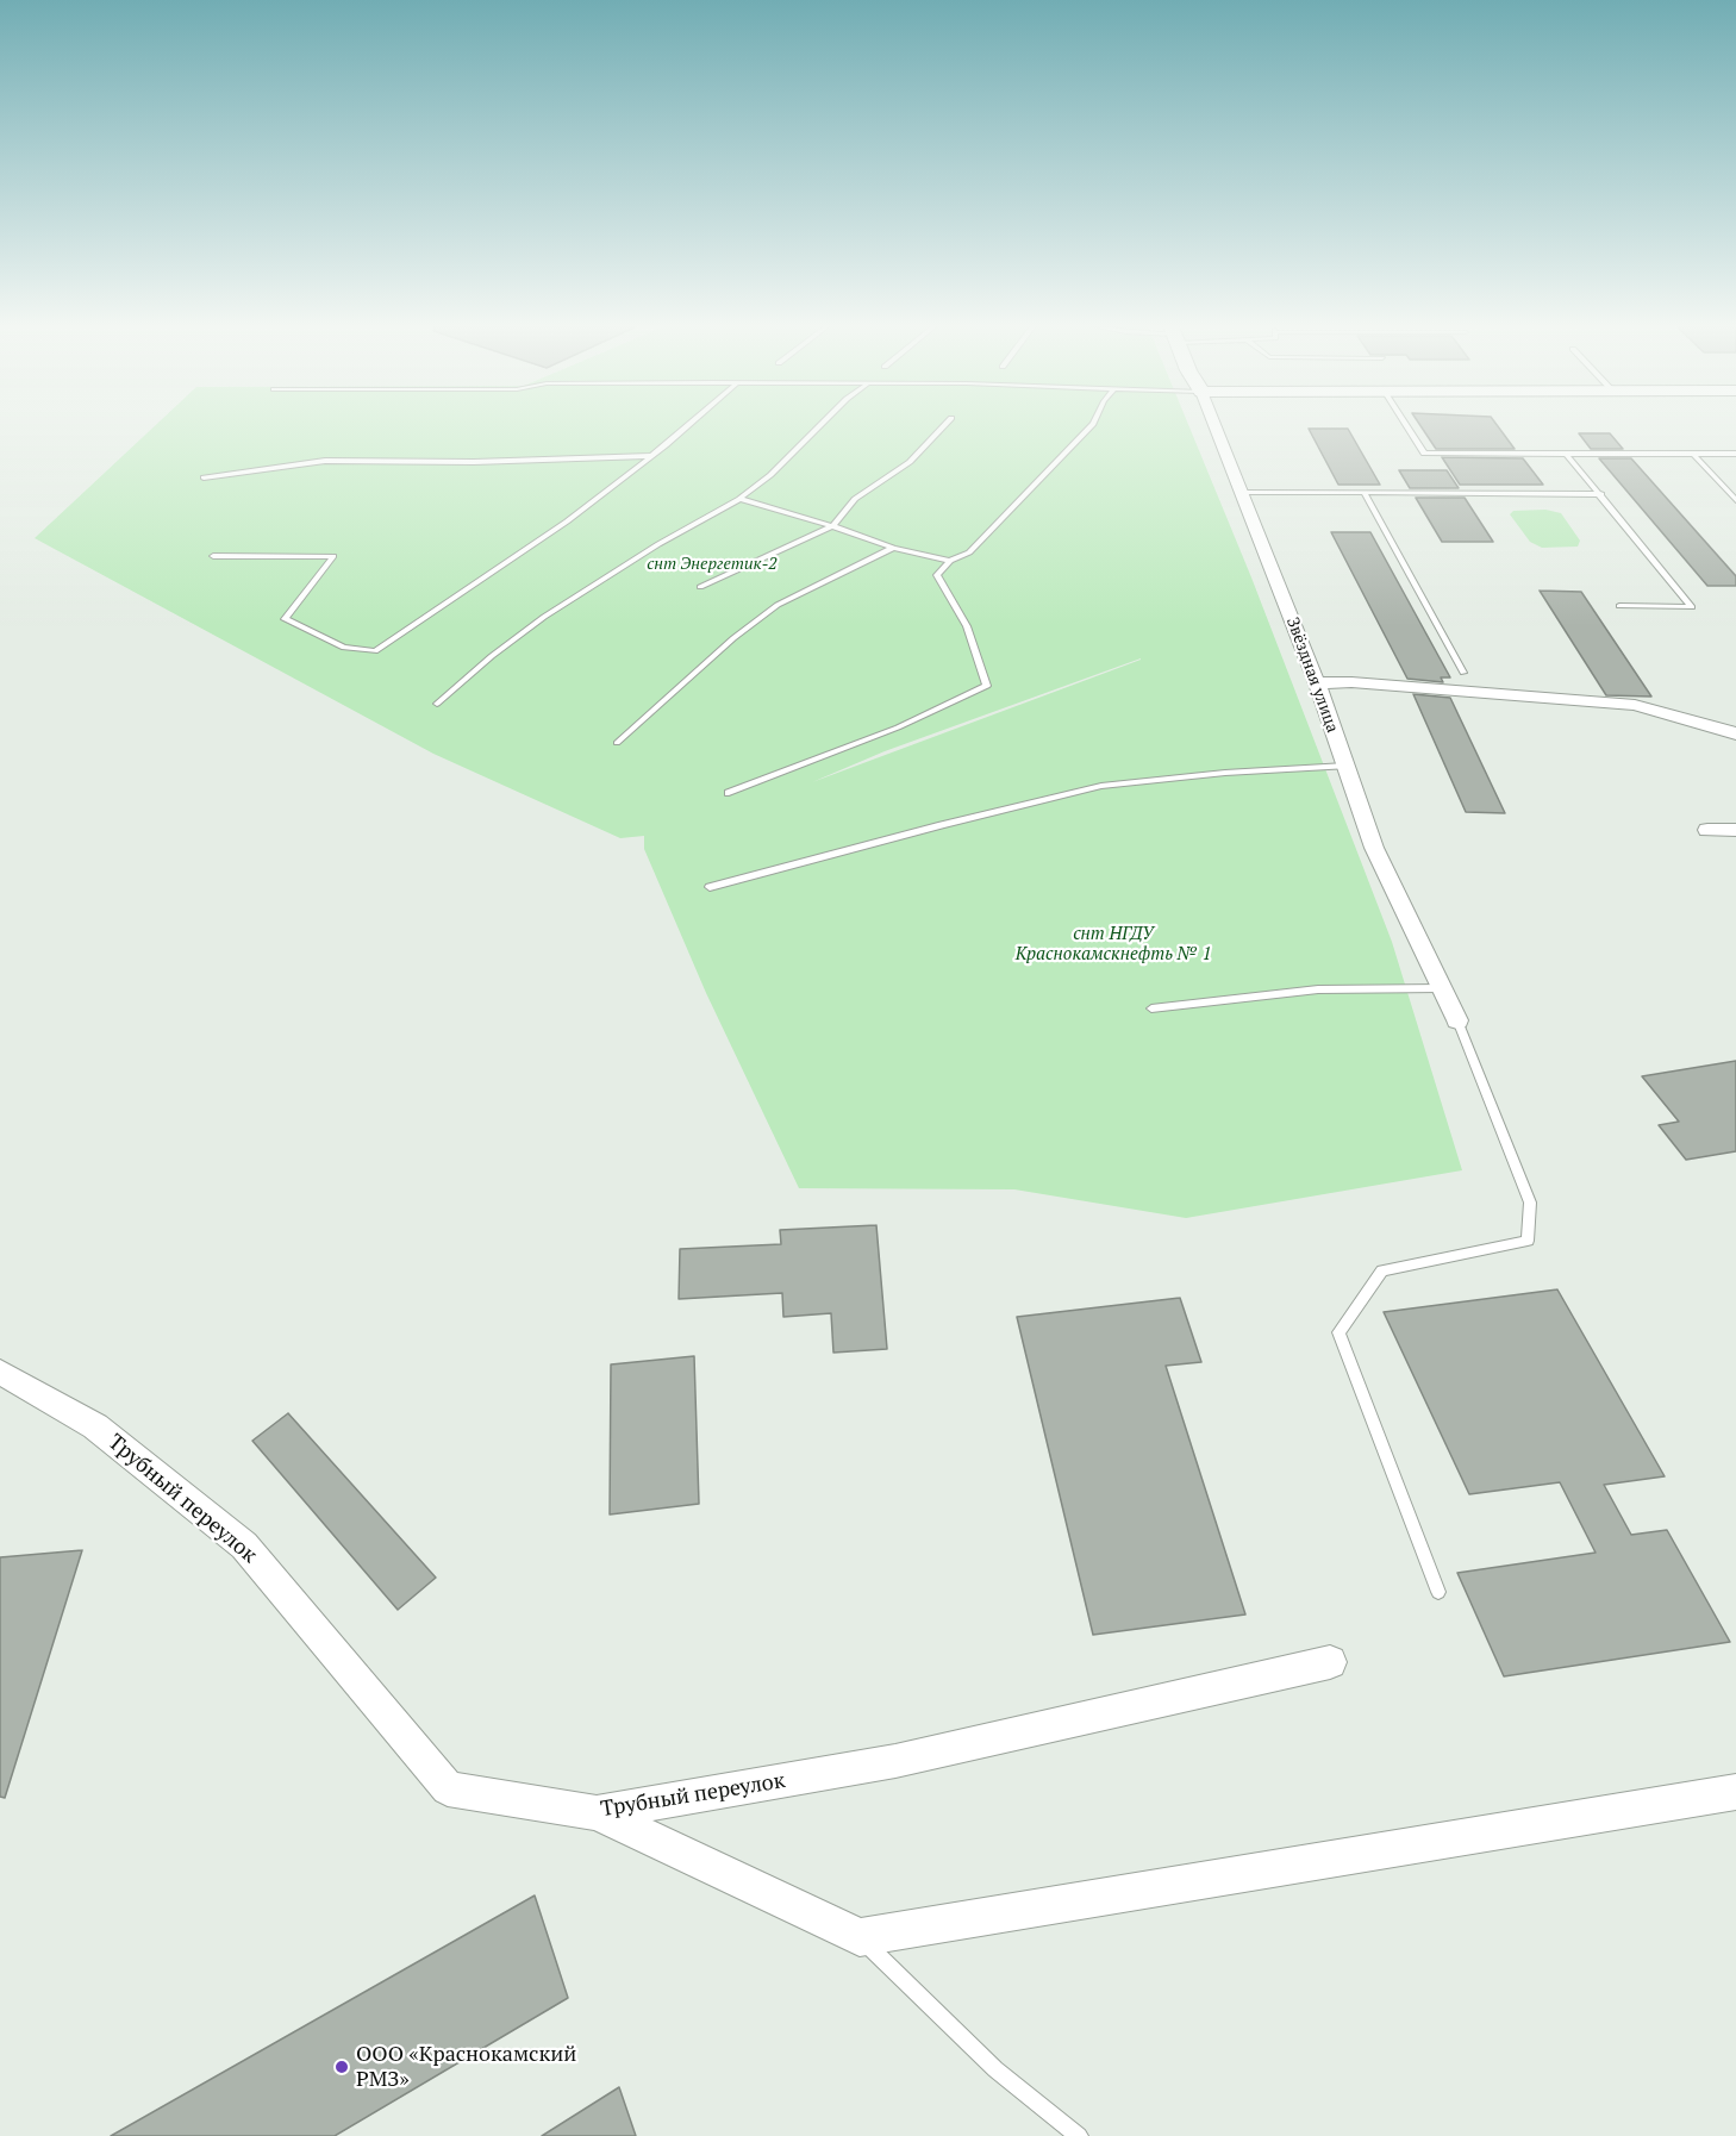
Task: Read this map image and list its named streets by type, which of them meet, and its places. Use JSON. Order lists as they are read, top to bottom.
{
  "streets": {
    "street": ["Звёздная улица", "Трубный переулок"]
  },
  "parks": ["снт Энергетик-2", "снт НГДУ Краснокамскнефть № 1"],
  "places": ["ООО «Краснокамский РМЗ»"]
}
